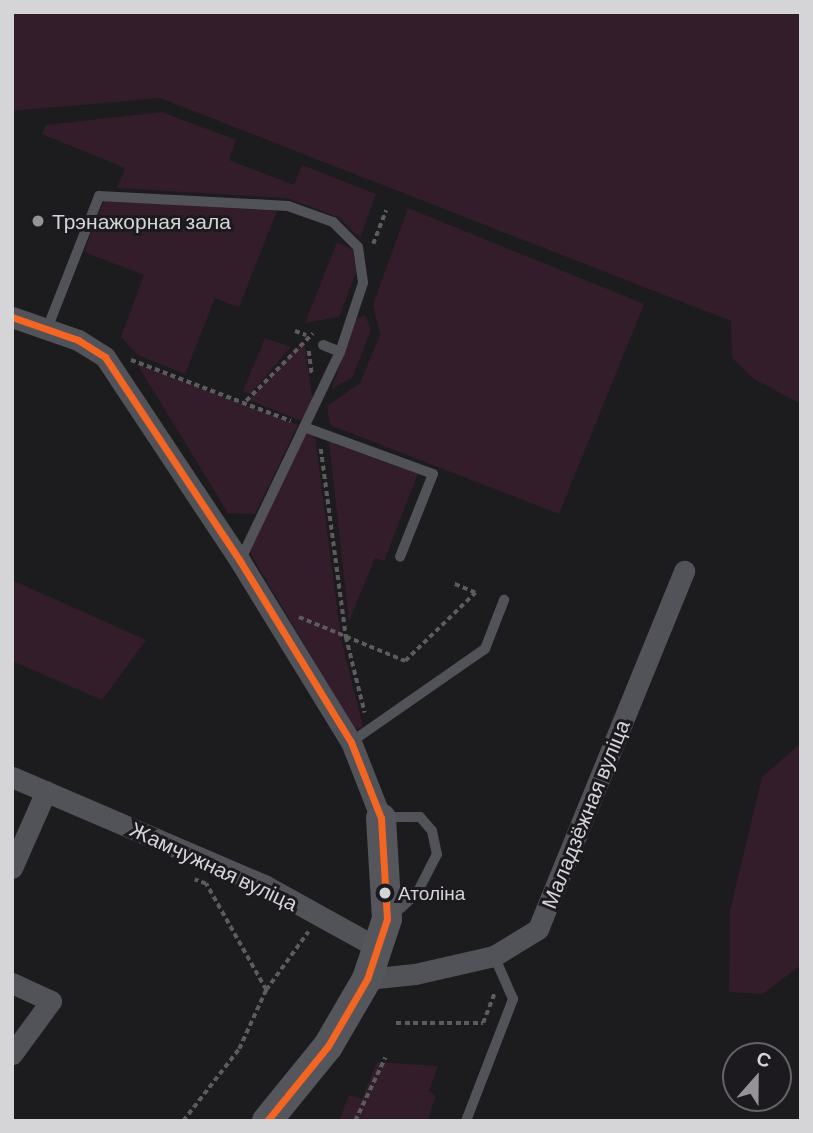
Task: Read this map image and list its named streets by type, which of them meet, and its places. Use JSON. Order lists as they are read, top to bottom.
{
  "streets": {
    "street": ["Маладзёжная вуліца", "Жамчужная вуліца"]
  },
  "places": ["Трэнажорная зала", "Атоліна"],
  "north": "top"
}
